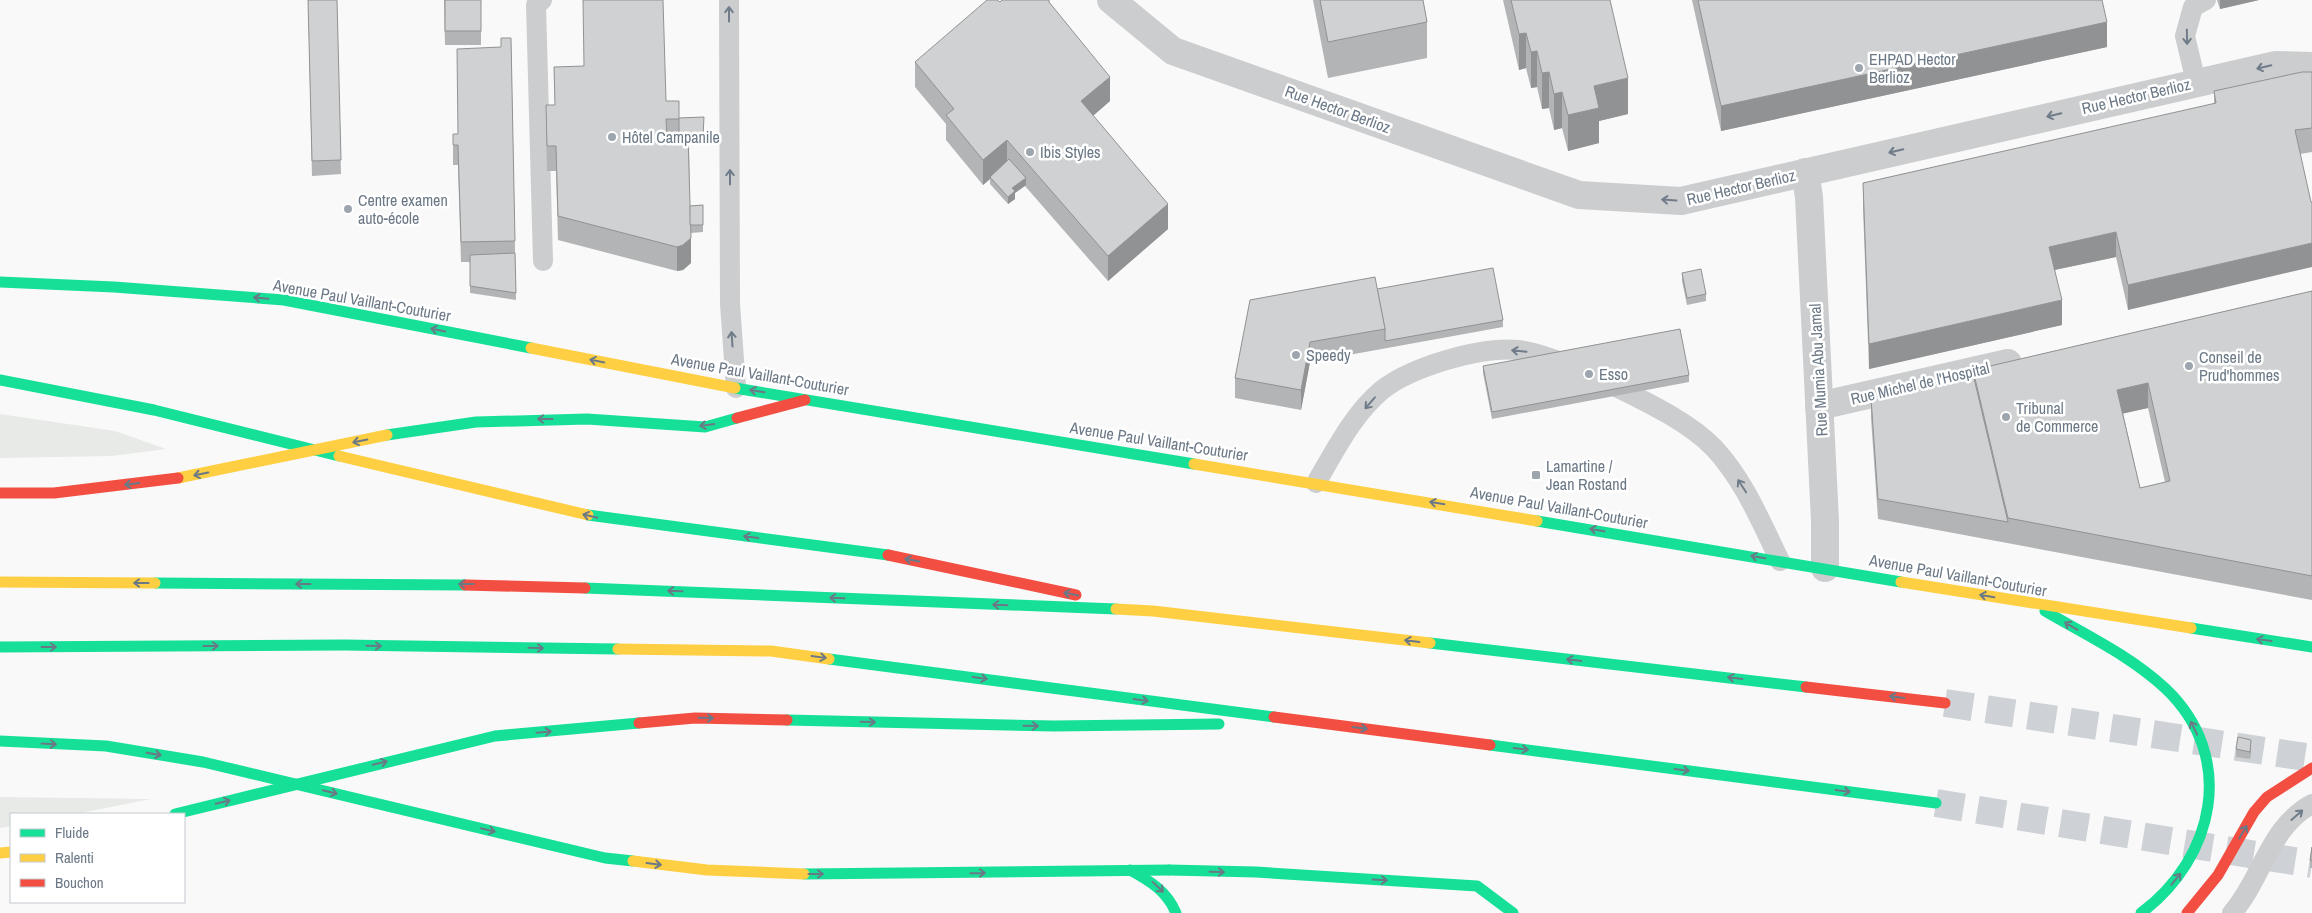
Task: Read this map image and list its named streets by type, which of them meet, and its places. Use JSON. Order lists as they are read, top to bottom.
{
  "streets": {
    "main road": ["Avenue Paul Vaillant-Couturier"],
    "street": ["Rue Hector Berlioz", "Rue Mumia Abu Jamal", "Rue Michel de l'Hospital"]
  },
  "crossings": [
    ["Rue Hector Berlioz", "Rue Mumia Abu Jamal"],
    ["Avenue Paul Vaillant-Couturier", "Rue Mumia Abu Jamal"],
    ["Rue Mumia Abu Jamal", "Rue Michel de l'Hospital"]
  ],
  "one_way": ["Rue Hector Berlioz", "Avenue Paul Vaillant-Couturier"],
  "places": {
    "other": [
      "EHPAD Hector Berlioz",
      "Hôtel Campanile",
      "Ibis Styles",
      "Centre examen auto-école",
      "Speedy",
      "Conseil de Prud'hommes",
      "Esso",
      "Tribunal de Commerce"
    ],
    "transit": ["Lamartine / Jean Rostand"]
  },
  "legend": ["Fluide", "Ralenti", "Bouchon"]
}
